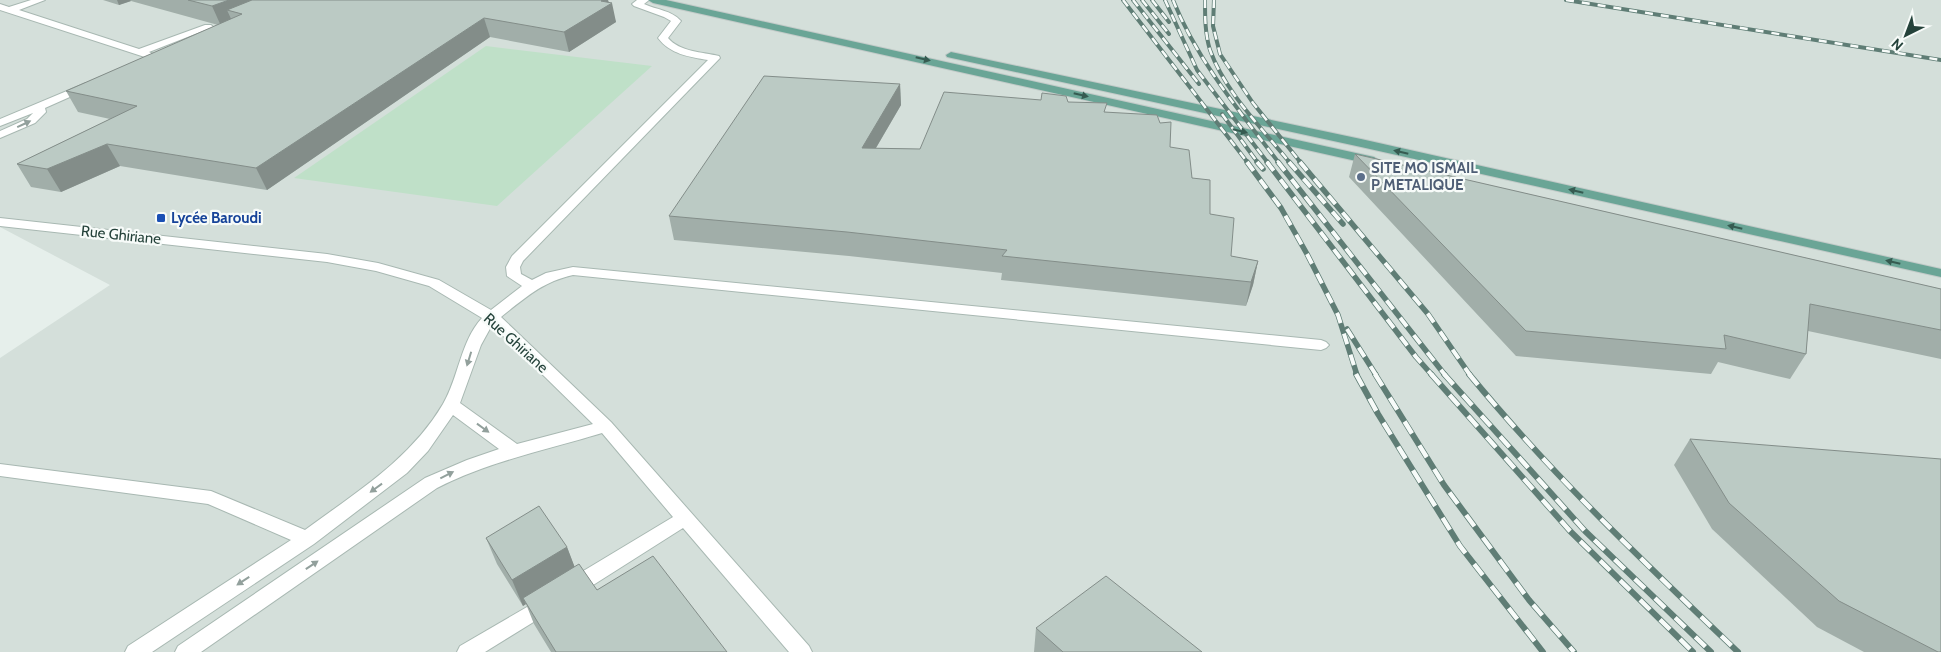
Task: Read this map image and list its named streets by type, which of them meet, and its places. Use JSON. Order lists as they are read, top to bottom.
{
  "streets": {
    "street": ["Rue Ghiriane"]
  },
  "places": {
    "other": ["SITE MO ISMAIL P METALIQUE"],
    "transit": ["Lycée Baroudi"]
  },
  "north": "bottom left"
}
